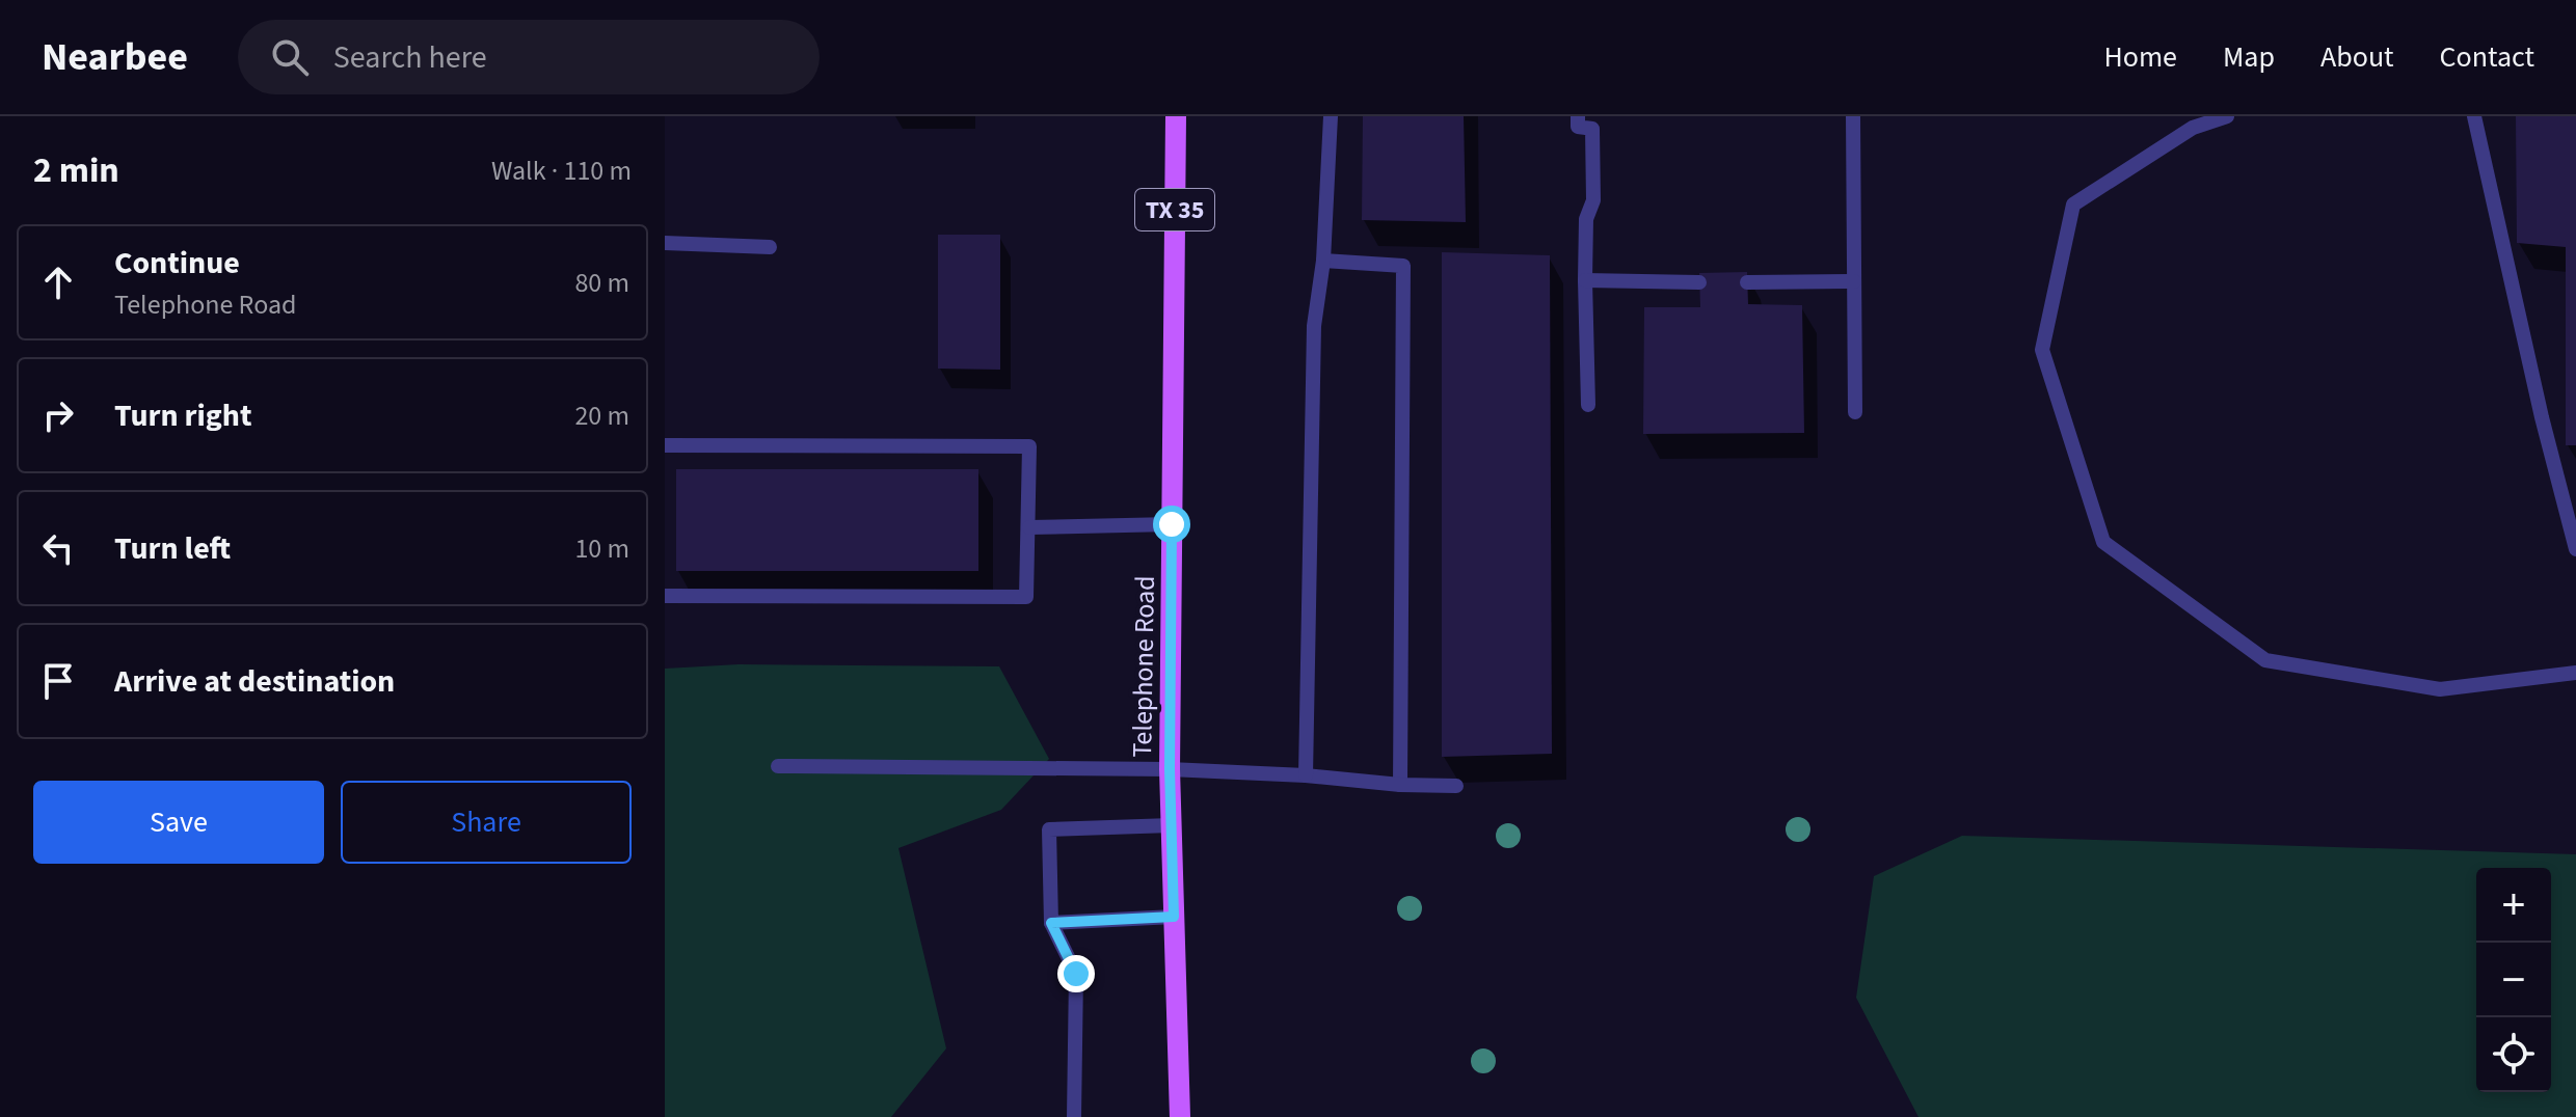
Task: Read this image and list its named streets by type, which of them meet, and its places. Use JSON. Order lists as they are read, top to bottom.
{
  "streets": {
    "main road": ["TX 35", "Telephone Road"]
  },
  "page": {
    "header": "Nearbee",
    "search": "Search here",
    "nav": [
      "Home",
      "Map",
      "About",
      "Contact"
    ],
    "heading": ["2 min", "Walk · 110 m"],
    "list": [
      ["Continue", "Telephone Road", "80 m"],
      ["Turn right", "20 m"],
      ["Turn left", "10 m"],
      "Arrive at destination"
    ],
    "buttons": ["Save", "Share"],
    "map_buttons": ["+", "−"]
  }
}
